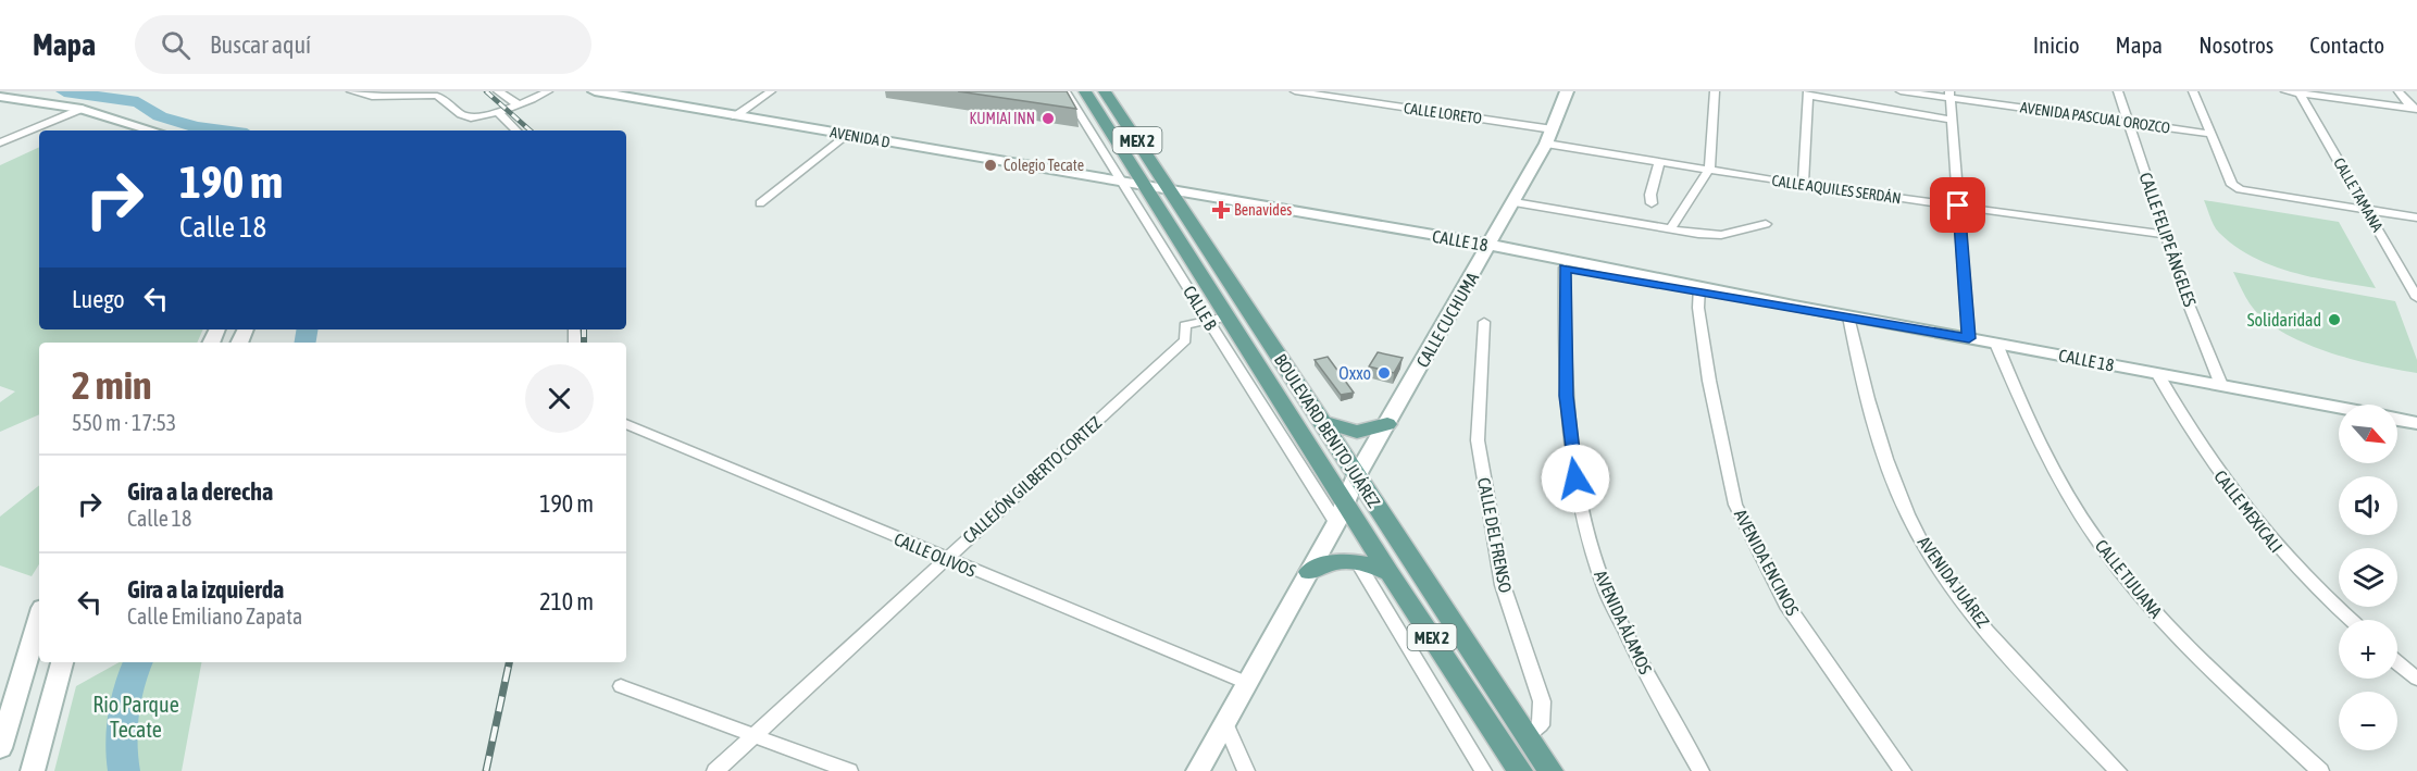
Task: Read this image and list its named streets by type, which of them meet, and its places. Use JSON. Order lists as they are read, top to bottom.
{
  "streets": {
    "main road": ["MEX 2", "BOULEVARD BENITO JUÁREZ"],
    "street": [
      "CALLE LORETO",
      "AVENIDA PASCUAL OROZCO",
      "AVENIDA D",
      "CALLE AQUILES SERDÁN",
      "CALLE TAMANA",
      "CALLE FELIPE ÁNGELES",
      "CALLE 18",
      "CALLE B",
      "CALLE CUCHUMA",
      "CALLEJÓN GILBERTO CORTEZ",
      "CALLE MEXICALI",
      "CALLE DEL FRENSO",
      "CALLE OLIVOS",
      "AVENIDA ENCINOS",
      "CALLE TIJUANA",
      "AVENIDA JUÁREZ",
      "AVENIDA ÁLAMOS"
    ]
  },
  "crossings": [
    ["CALLE LORETO", "CALLE AQUILES SERDÁN"],
    ["CALLE LORETO", "CALLE CUCHUMA"],
    ["AVENIDA PASCUAL OROZCO", "CALLE FELIPE ÁNGELES"],
    ["AVENIDA D", "CALLE 18"],
    ["AVENIDA D", "CALLE B"],
    ["CALLE AQUILES SERDÁN", "CALLE FELIPE ÁNGELES"],
    ["CALLE AQUILES SERDÁN", "CALLE CUCHUMA"],
    ["CALLE FELIPE ÁNGELES", "CALLE 18"],
    ["CALLE 18", "CALLE B"],
    ["CALLE 18", "CALLE CUCHUMA"],
    ["CALLE 18", "BOULEVARD BENITO JUÁREZ"],
    ["CALLE 18", "CALLE MEXICALI"],
    ["CALLE 18", "AVENIDA ENCINOS"],
    ["CALLE 18", "CALLE TIJUANA"],
    ["CALLE 18", "AVENIDA JUÁREZ"],
    ["CALLE 18", "AVENIDA ÁLAMOS"],
    ["CALLE B", "CALLE CUCHUMA"],
    ["CALLE B", "BOULEVARD BENITO JUÁREZ"],
    ["CALLE B", "CALLEJÓN GILBERTO CORTEZ"],
    ["CALLE CUCHUMA", "BOULEVARD BENITO JUÁREZ"],
    ["CALLE CUCHUMA", "CALLE OLIVOS"],
    ["BOULEVARD BENITO JUÁREZ", "CALLE DEL FRENSO"],
    ["CALLEJÓN GILBERTO CORTEZ", "CALLE OLIVOS"]
  ],
  "parks": ["Rio Parque Tecate"],
  "places": {
    "other": [
      "KUMIAI INN",
      "Colegio Tecate",
      "Solidaridad",
      "Oxxo"
    ],
    "health": ["Benavides"]
  },
  "north": "bottom right",
  "page": {
    "header": "Mapa",
    "search": "Buscar aquí",
    "nav": [
      "Inicio",
      "Mapa",
      "Nosotros",
      "Contacto"
    ],
    "turn": ["190 m", "Calle 18"],
    "then": "Luego",
    "heading": ["2 min", "550 m · 17:53"],
    "map_buttons": ["+", "−"],
    "list": [
      {
        "name": "Gira a la derecha",
        "note": "Calle 18",
        "value": "190 m"
      },
      {
        "name": "Gira a la izquierda",
        "note": "Calle Emiliano Zapata",
        "value": "210 m"
      }
    ]
  }
}
